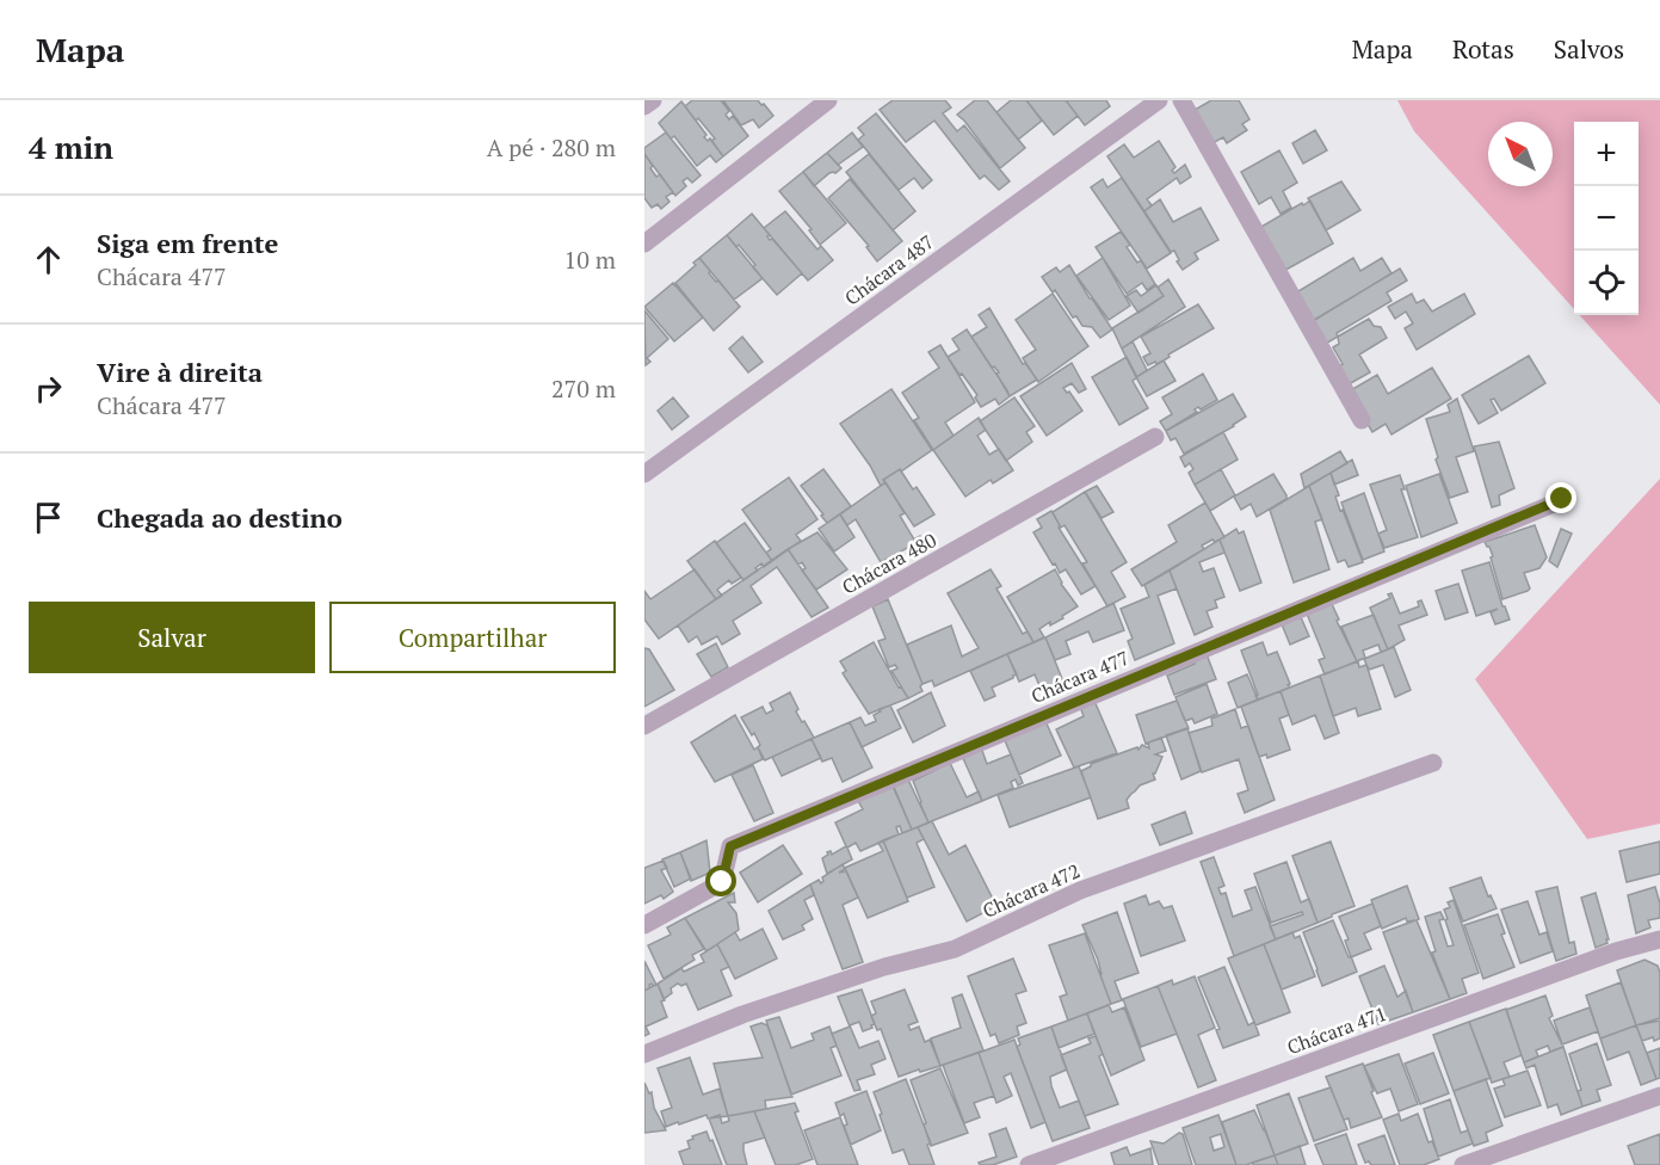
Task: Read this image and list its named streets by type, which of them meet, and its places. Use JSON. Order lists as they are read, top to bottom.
{
  "streets": {
    "street": [
      "Chácara 487",
      "Chácara 480",
      "Chácara 477",
      "Chácara 472",
      "Chácara 471"
    ]
  },
  "north": "top left",
  "page": {
    "header": "Mapa",
    "nav": ["Mapa", "Rotas", "Salvos"],
    "heading": ["4 min", "A pé · 280 m"],
    "map_buttons": ["+", "−"],
    "list": [
      ["Siga em frente", "Chácara 477", "10 m"],
      ["Vire à direita", "Chácara 477", "270 m"],
      "Chegada ao destino"
    ],
    "buttons": ["Salvar", "Compartilhar"]
  }
}
